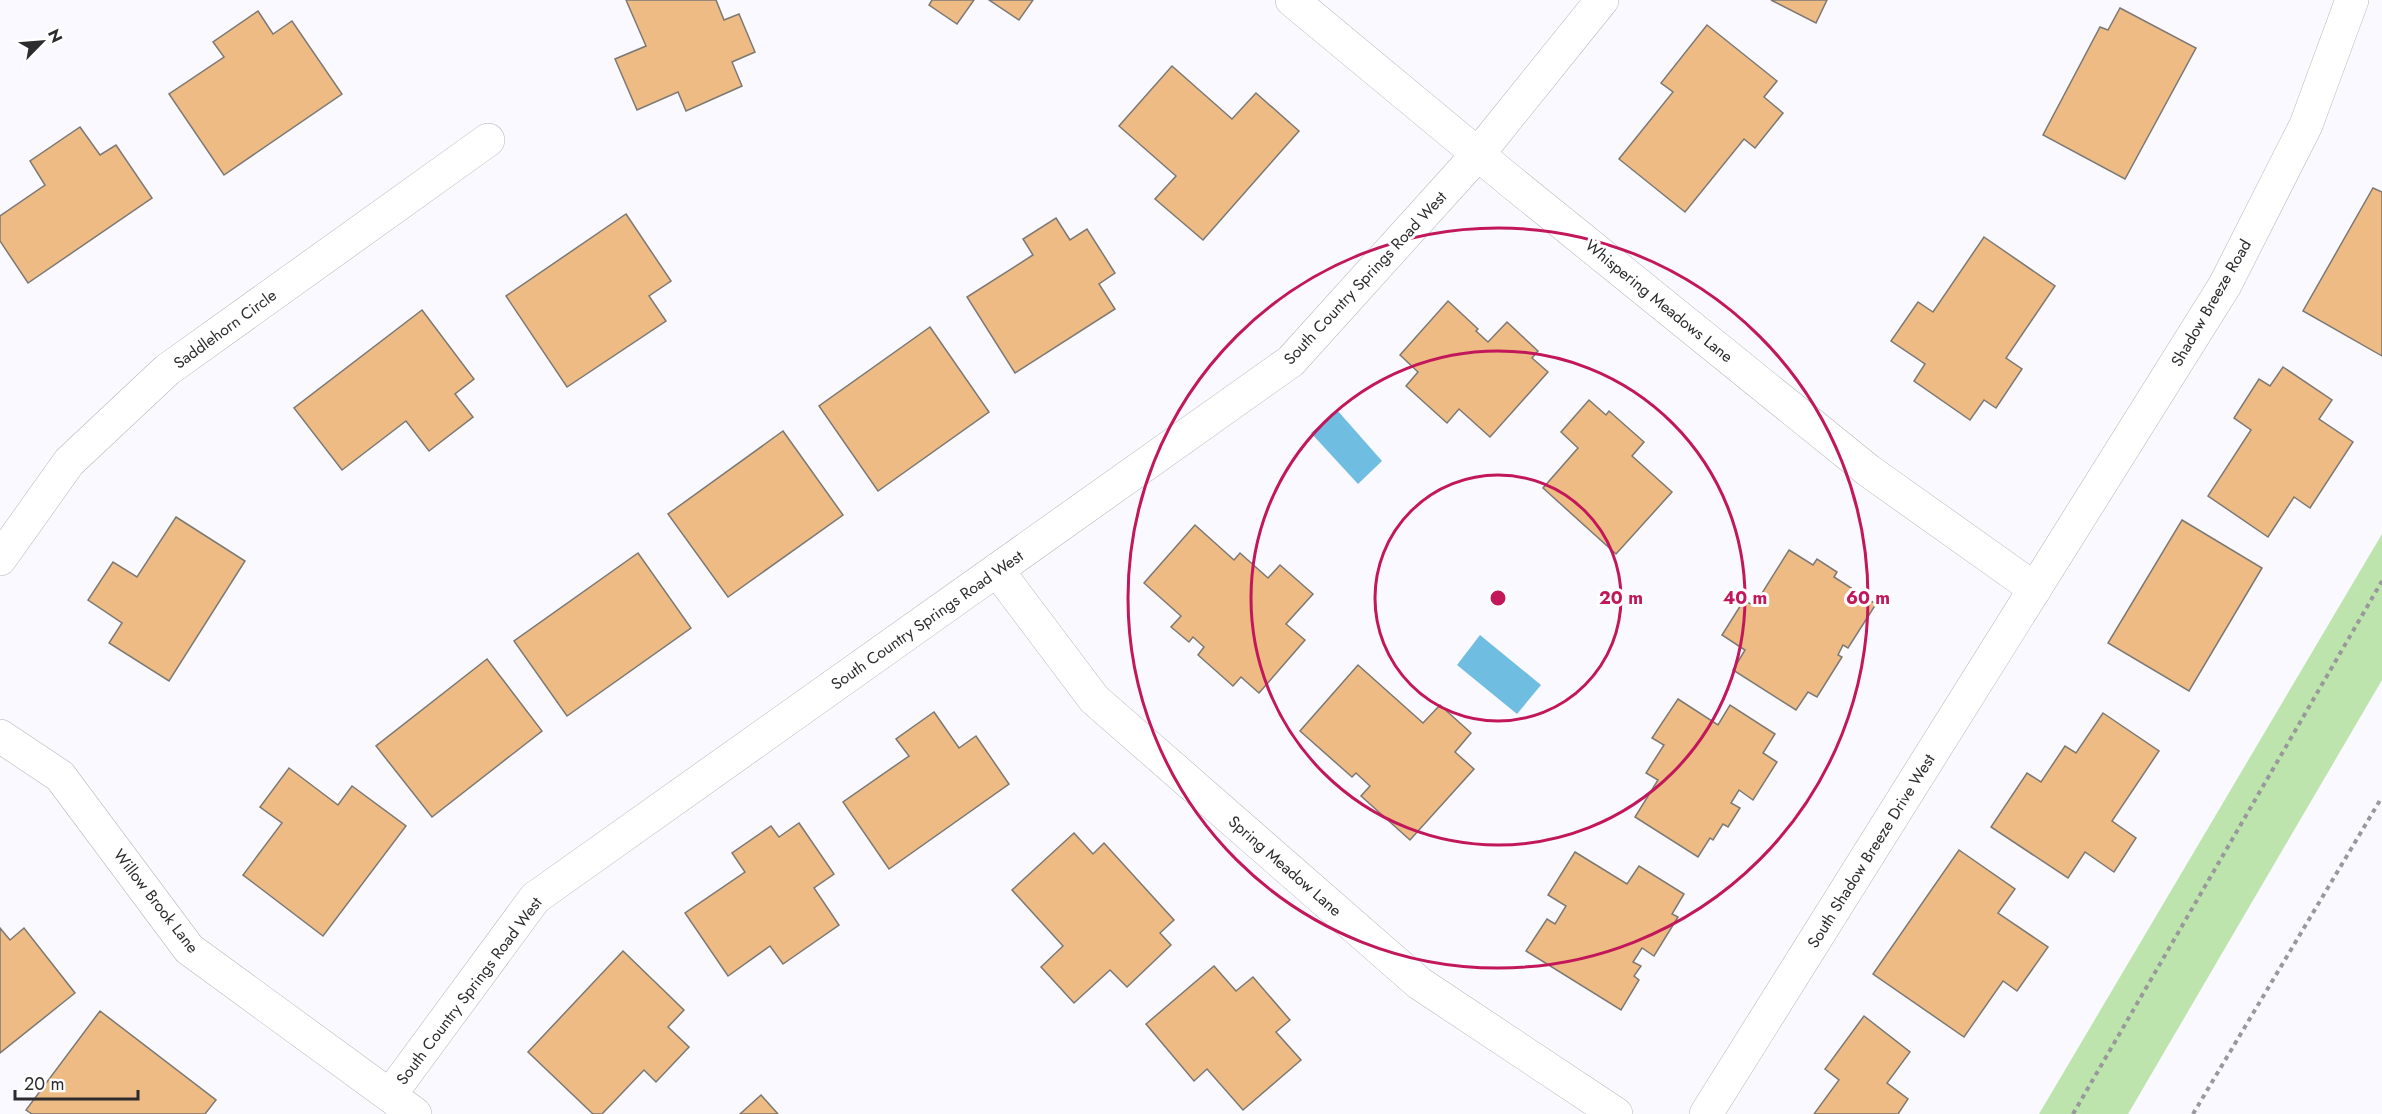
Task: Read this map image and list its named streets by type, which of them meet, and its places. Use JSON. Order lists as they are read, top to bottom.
{
  "streets": {
    "street": [
      "South Country Springs Road West",
      "Whispering Meadows Lane",
      "Shadow Breeze Road",
      "Saddlehorn Circle",
      "South Shadow Breeze Drive West",
      "Spring Meadow Lane",
      "Willow Brook Lane"
    ]
  },
  "crossings": [
    ["South Country Springs Road West", "Whispering Meadows Lane"],
    ["South Country Springs Road West", "Spring Meadow Lane"],
    ["South Country Springs Road West", "Willow Brook Lane"],
    ["Whispering Meadows Lane", "Shadow Breeze Road"],
    ["Whispering Meadows Lane", "South Shadow Breeze Drive West"],
    ["Shadow Breeze Road", "South Shadow Breeze Drive West"]
  ],
  "scale_bar": "20 m",
  "north": "top right",
  "rings": ["20 m", "40 m", "60 m"]
}
